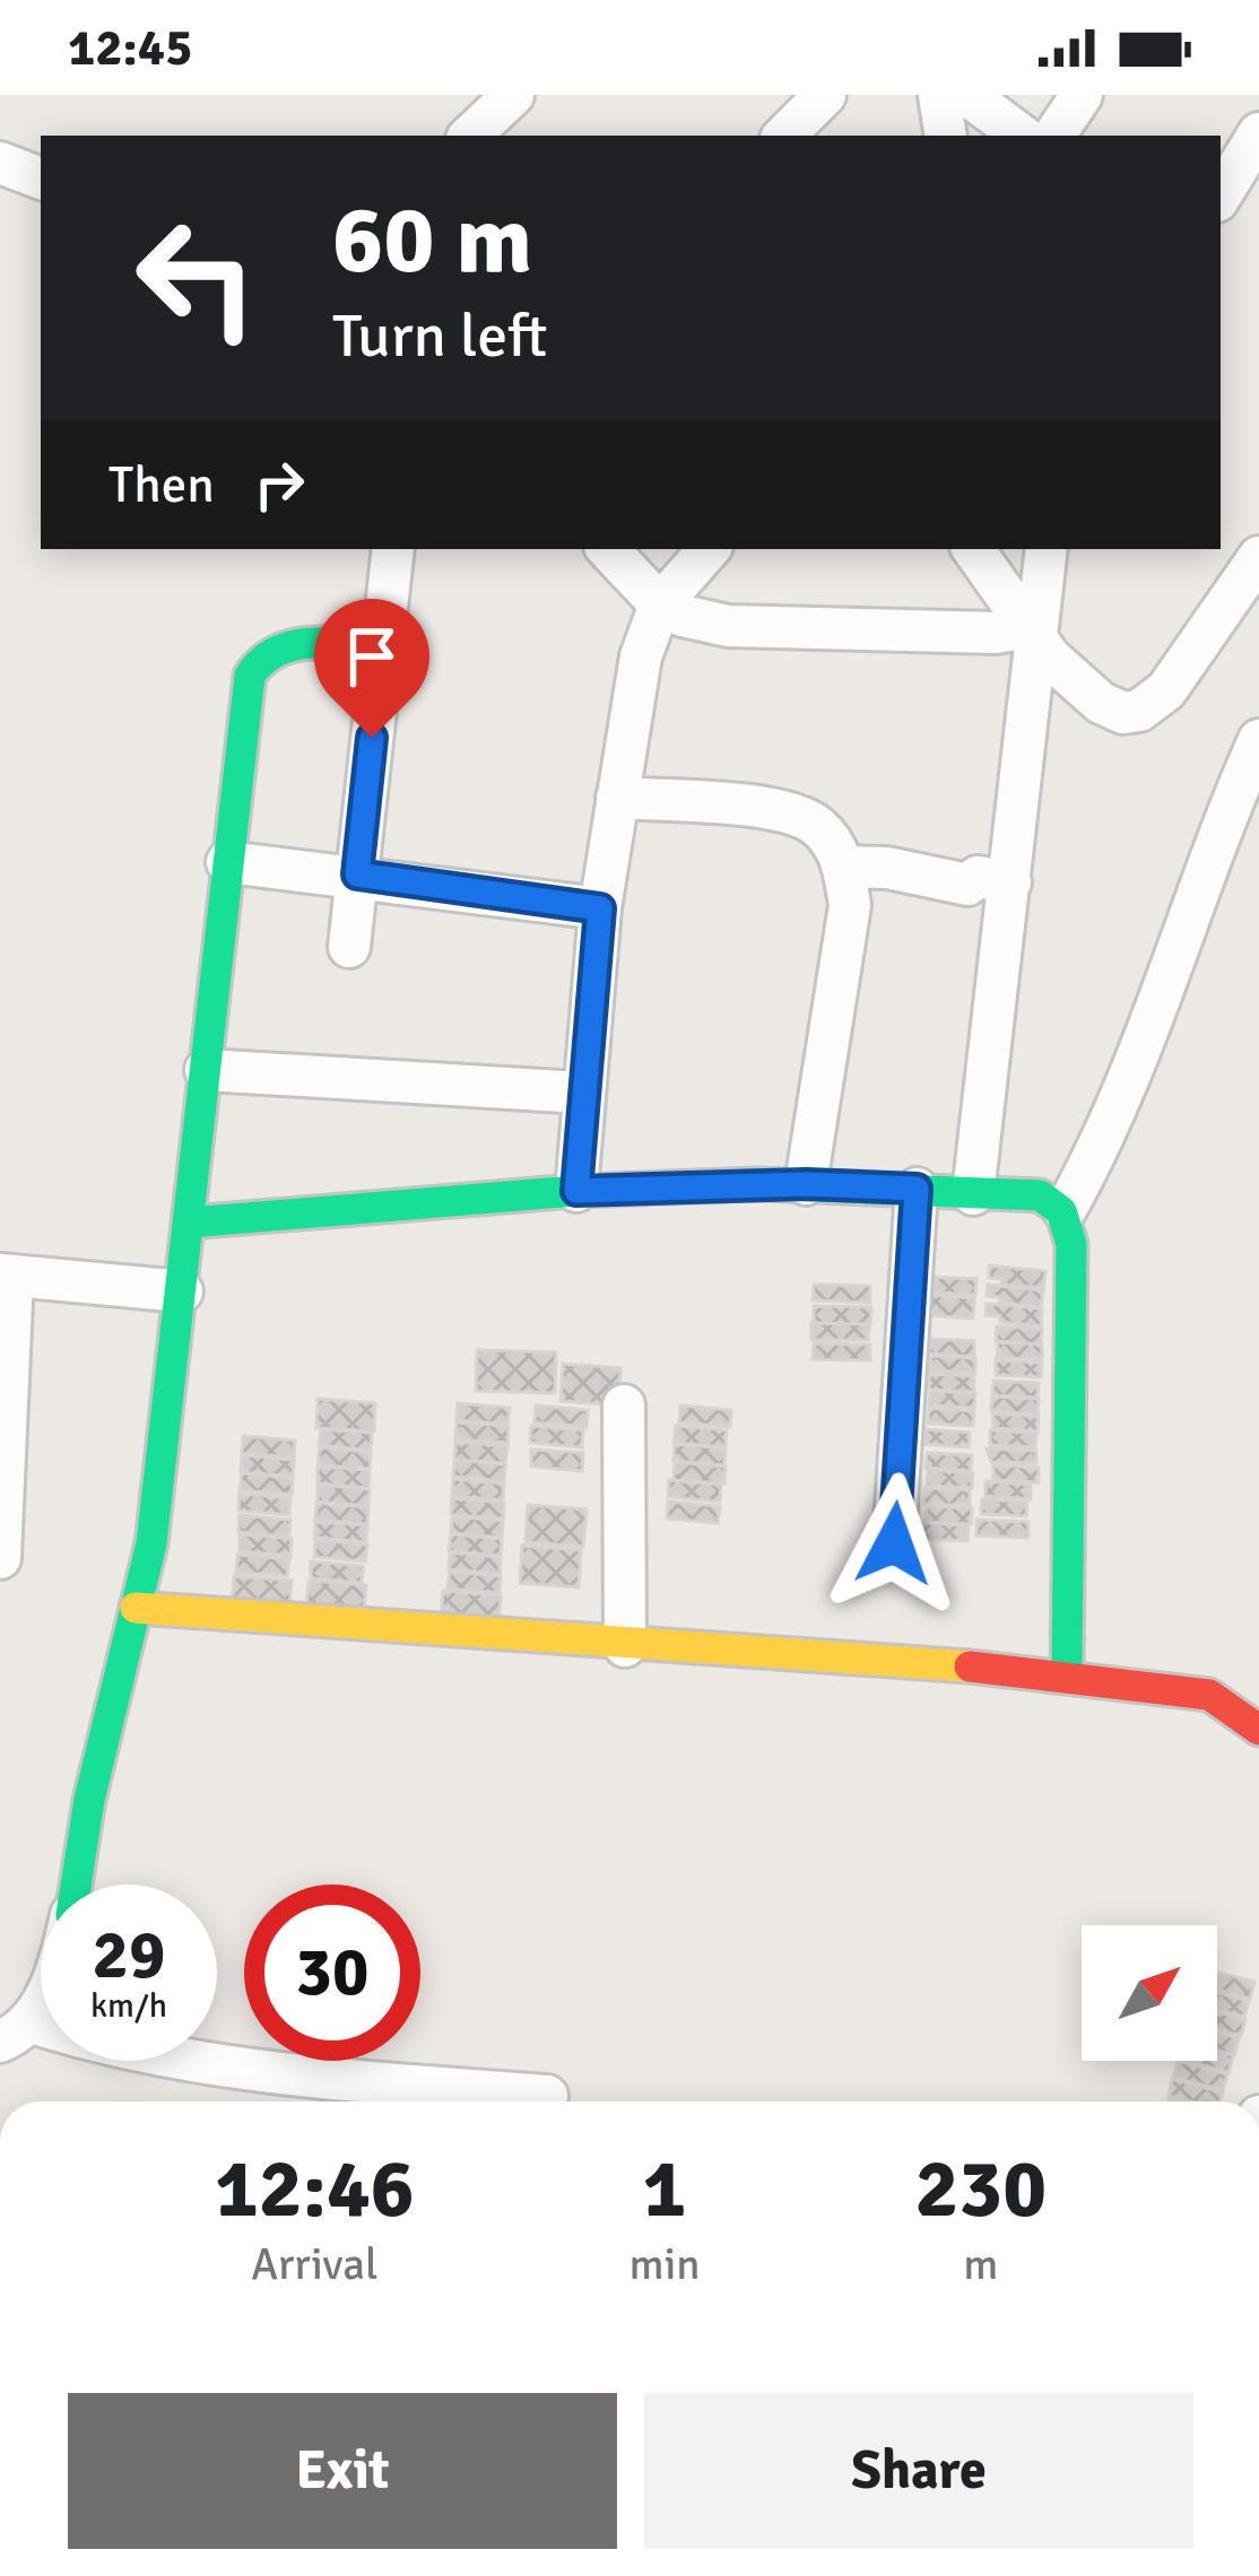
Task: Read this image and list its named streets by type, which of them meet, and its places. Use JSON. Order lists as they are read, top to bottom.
{
  "north": "top right",
  "page": {
    "status": "12:45",
    "turn": ["60 m", "Turn left"],
    "then": "Then",
    "speed": "29 km/h",
    "limit": "30",
    "eta": [
      "12:46",
      "Arrival",
      "1",
      "min",
      "230",
      "m"
    ],
    "buttons": ["Exit", "Share"]
  }
}
